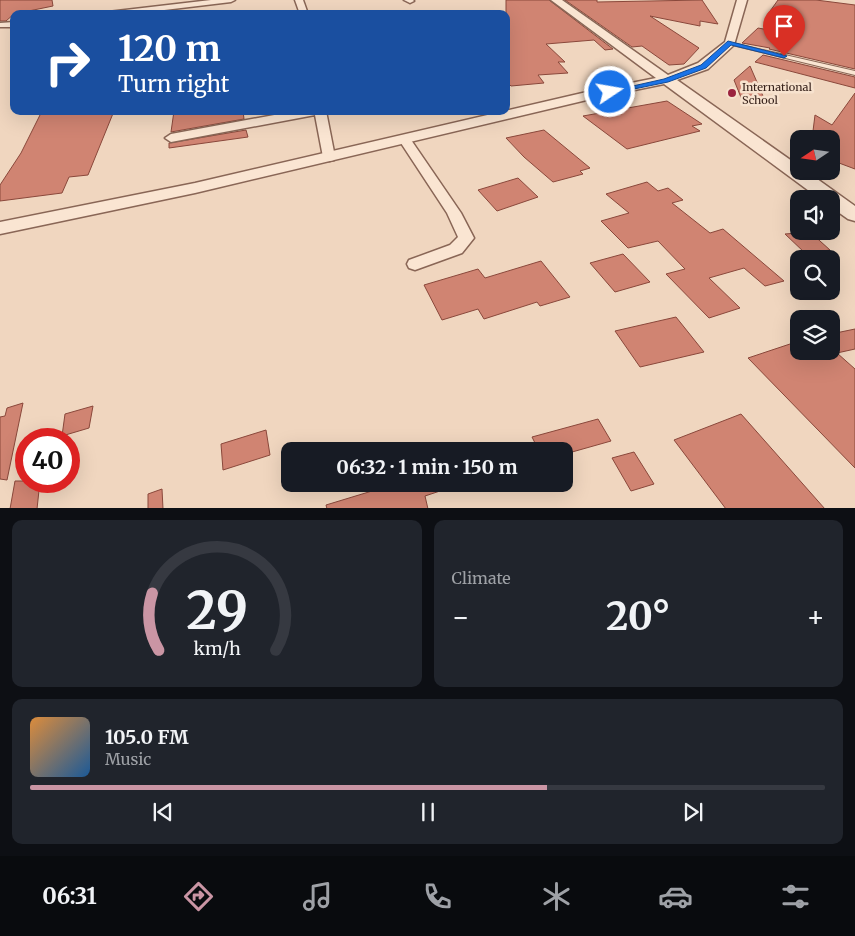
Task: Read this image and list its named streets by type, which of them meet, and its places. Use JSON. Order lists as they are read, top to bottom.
{
  "places": ["International School"],
  "north": "left",
  "page": {
    "turn": ["120 m", "Turn right"],
    "limit": "40",
    "trip": "06:32 · 1 min · 150 m",
    "tile": "Climate",
    "heat": ["−", "20°", "+"],
    "song": ["105.0 FM", "Music"],
    "tabs": "06:31",
    "gauge": ["29", "km/h"]
  }
}
